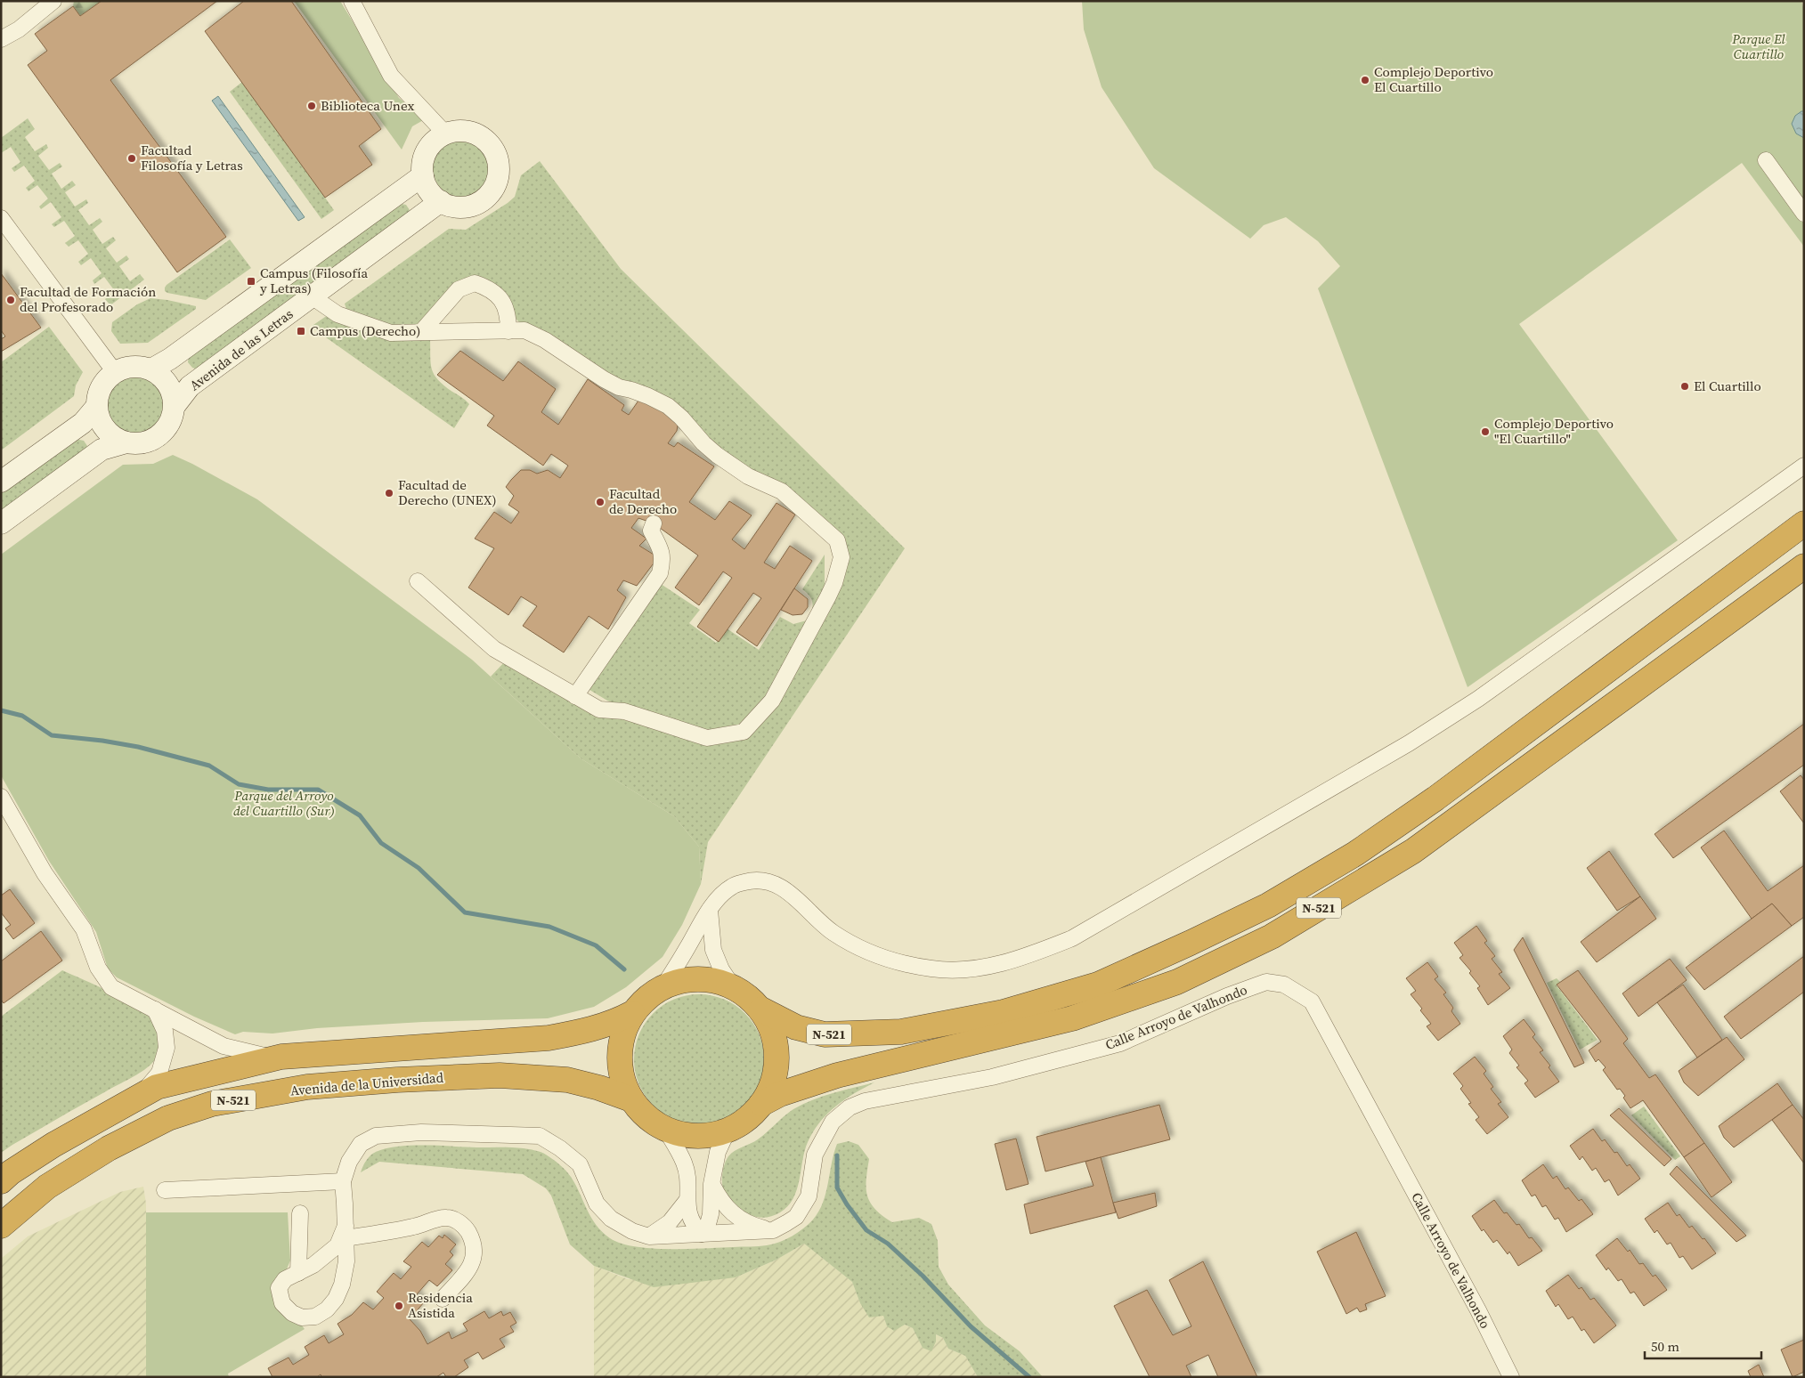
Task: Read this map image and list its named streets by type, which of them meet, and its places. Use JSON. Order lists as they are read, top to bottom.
{
  "streets": {
    "highway": ["N-521", "Avenida de la Universidad"],
    "main road": ["Avenida de las Letras"],
    "street": ["Calle Arroyo de Valhondo"]
  },
  "crossings": [
    ["N-521", "Avenida de la Universidad"]
  ],
  "parks": ["Parque El Cuartillo", "Parque del Arroyo del Cuartillo (Sur)"],
  "places": {
    "other": [
      "Complejo Deportivo El Cuartillo",
      "Biblioteca Unex",
      "Facultad Filosofía y Letras",
      "Facultad de Formación del Profesorado",
      "El Cuartillo",
      "Complejo Deportivo \"El Cuartillo\"",
      "Facultad de Derecho (UNEX)",
      "Facultad de Derecho",
      "Residencia Asistida"
    ],
    "transit": ["Campus (Filosofía y Letras)", "Campus (Derecho)"]
  },
  "scale_bar": "50 m"
}
